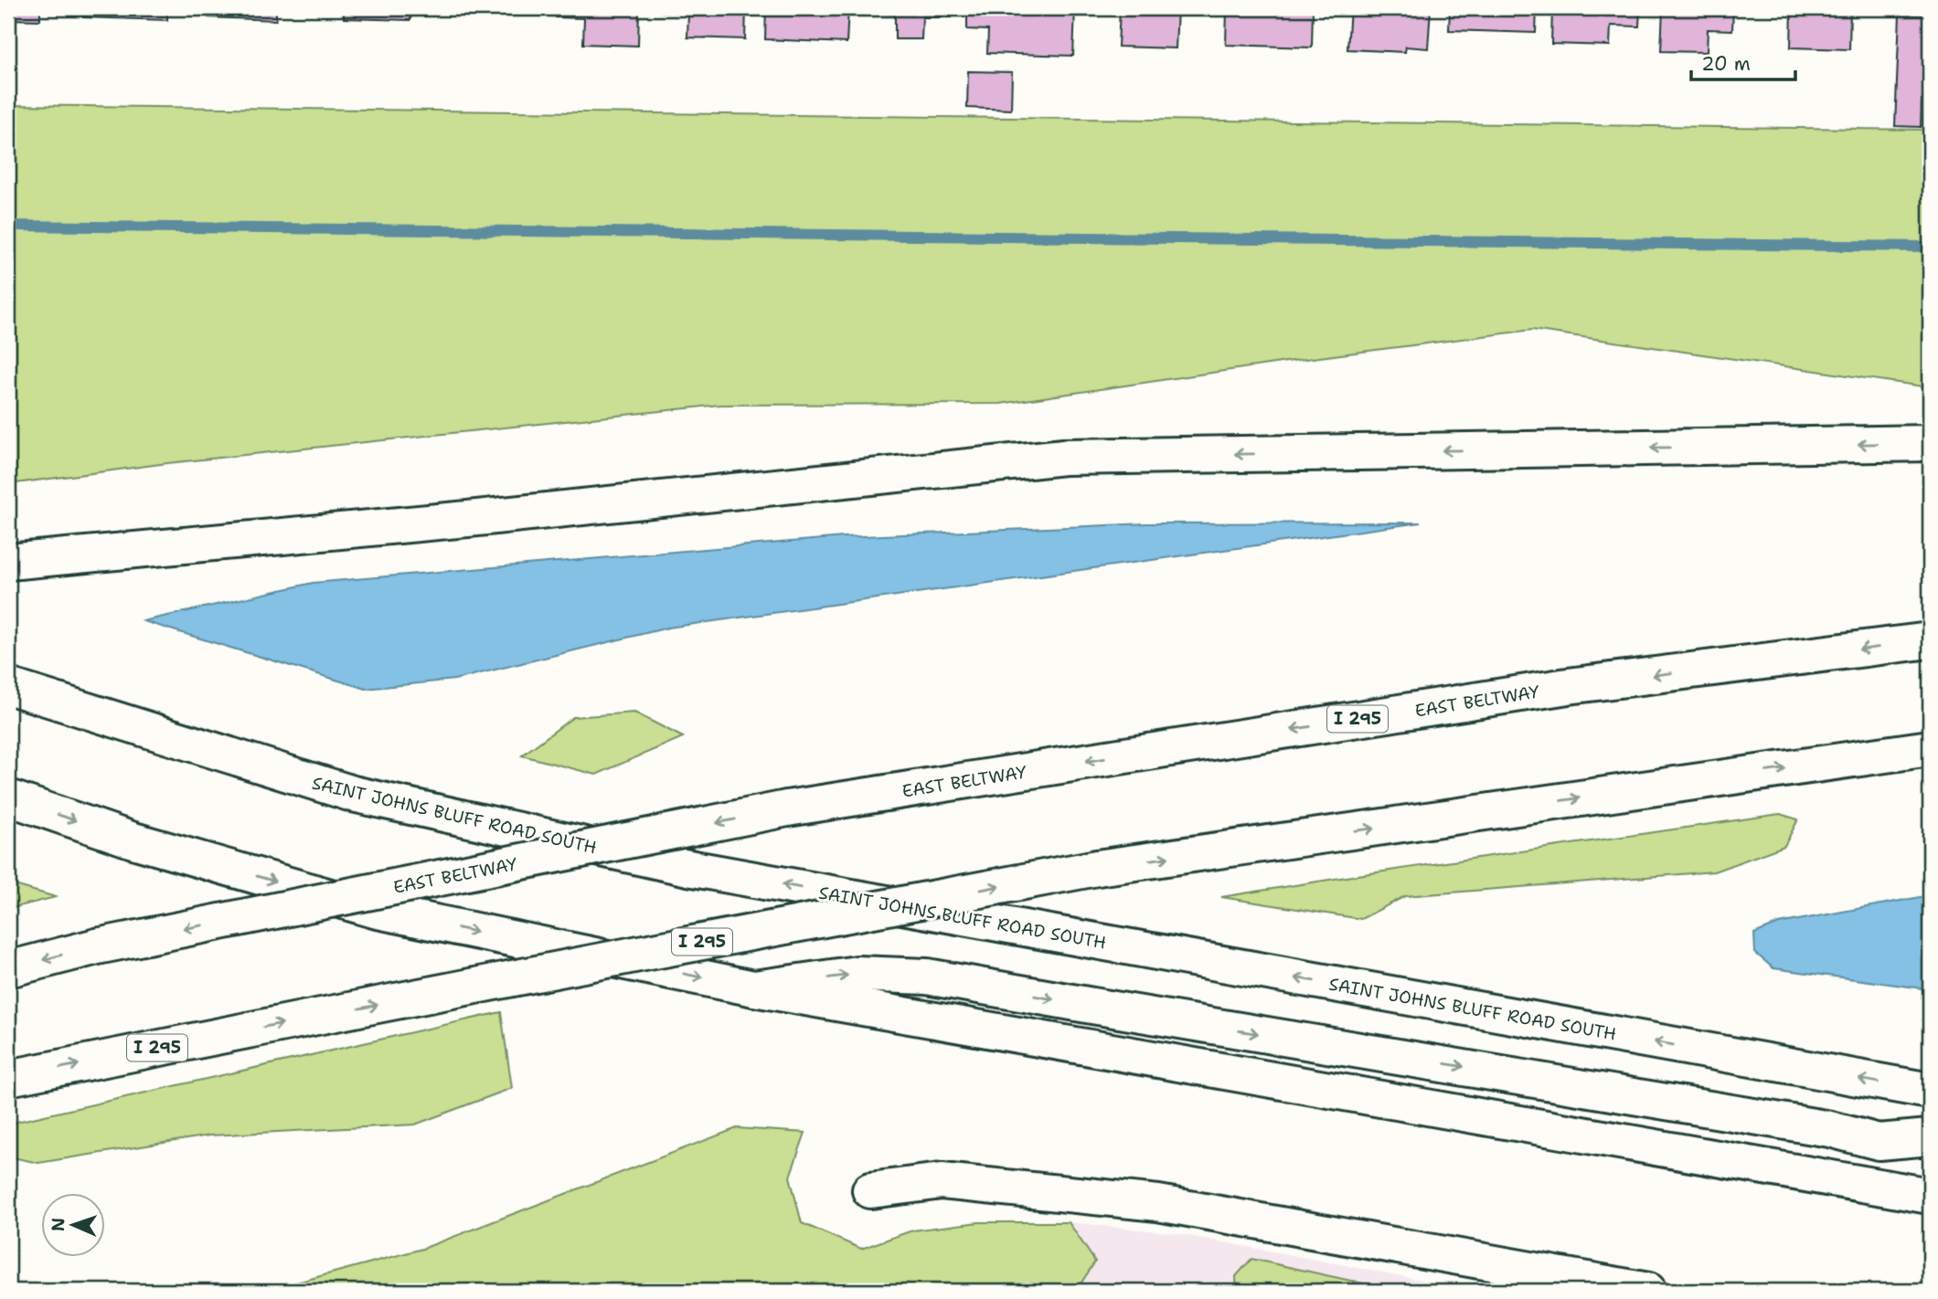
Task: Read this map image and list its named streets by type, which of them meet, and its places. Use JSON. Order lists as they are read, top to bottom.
{
  "streets": {
    "main road": ["EAST BELTWAY", "I 295", "SAINT JOHNS BLUFF ROAD SOUTH"]
  },
  "scale_bar": "20 m",
  "north": "left"
}
